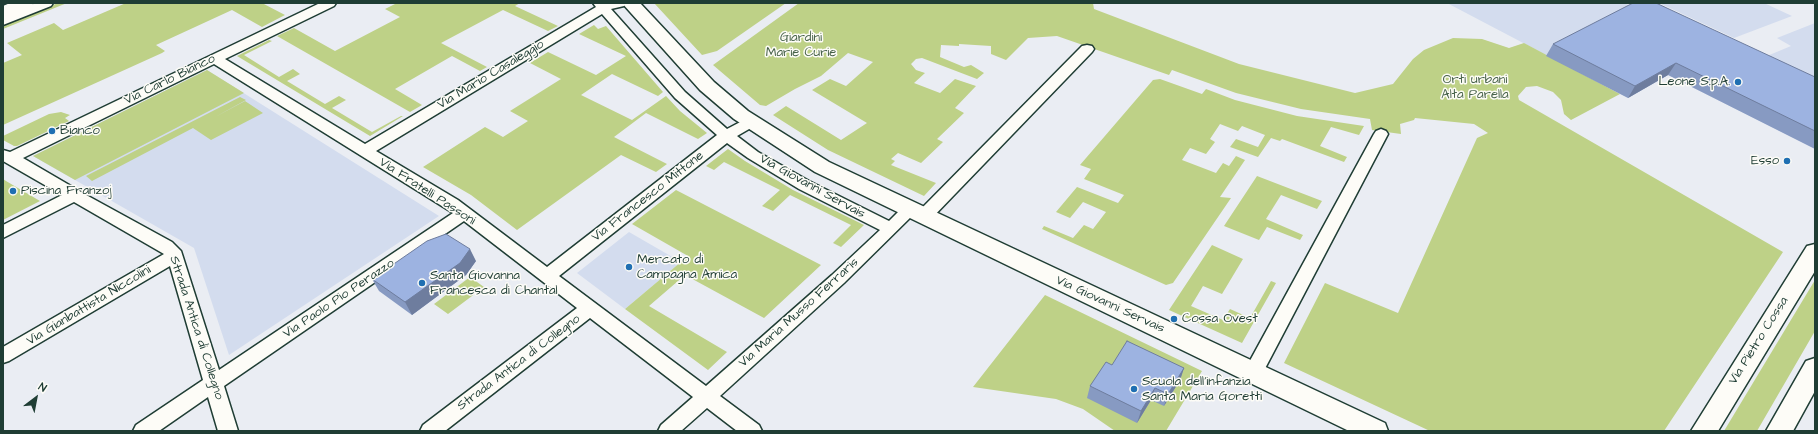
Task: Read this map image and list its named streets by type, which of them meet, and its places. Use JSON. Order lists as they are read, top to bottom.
{
  "streets": {
    "street": [
      "Via Mario Casaleggio",
      "Via Carlo Bianco",
      "Via Giovanni Servais",
      "Via Fratelli Passoni",
      "Via Francesco Mittone",
      "Via Paolo Pio Perazzo",
      "Via Gianbattista Niccolini",
      "Via Maria Musso Ferraris",
      "Strada Antica di Collegno",
      "Via Pietro Cossa"
    ]
  },
  "crossings": [
    ["Via Mario Casaleggio", "Via Giovanni Servais"],
    ["Via Mario Casaleggio", "Via Fratelli Passoni"],
    ["Via Carlo Bianco", "Via Fratelli Passoni"],
    ["Via Carlo Bianco", "Strada Antica di Collegno"],
    ["Via Giovanni Servais", "Via Francesco Mittone"],
    ["Via Giovanni Servais", "Via Maria Musso Ferraris"],
    ["Via Fratelli Passoni", "Via Francesco Mittone"],
    ["Via Fratelli Passoni", "Via Paolo Pio Perazzo"],
    ["Via Fratelli Passoni", "Via Maria Musso Ferraris"],
    ["Via Fratelli Passoni", "Strada Antica di Collegno"],
    ["Via Paolo Pio Perazzo", "Strada Antica di Collegno"],
    ["Via Gianbattista Niccolini", "Strada Antica di Collegno"]
  ],
  "parks": ["Giardini Marie Curie", "Orti urbani Alta Parella"],
  "places": [
    "Leone S.p.A.",
    "Bianco",
    "Esso",
    "Piscina Franzoj",
    "Mercato di Campagna Amica",
    "Santa Giovanna Francesca di Chantal",
    "Cossa Ovest",
    "Scuola dell'infanzia Santa Maria Goretti"
  ],
  "north": "top right"
}
